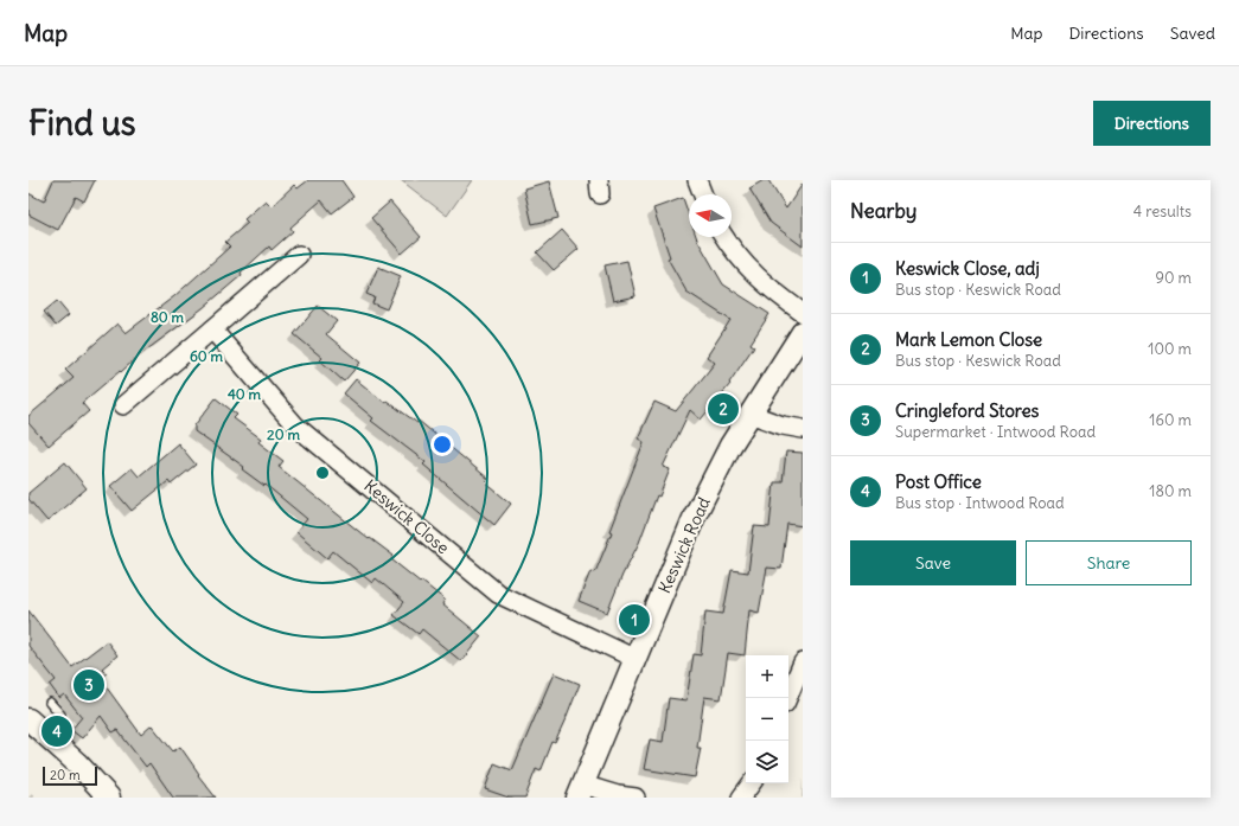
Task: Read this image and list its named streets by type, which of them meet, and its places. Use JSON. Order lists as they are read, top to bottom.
{
  "streets": {
    "street": ["Keswick Close", "Keswick Road"]
  },
  "crossings": [
    ["Keswick Close", "Keswick Road"]
  ],
  "scale_bar": "20 m",
  "north": "left",
  "page": {
    "header": "Map",
    "nav": ["Map", "Directions", "Saved"],
    "buttons": [
      "Directions",
      ["Save", "Share"]
    ],
    "title": "Find us",
    "heading": ["Nearby", "4 results"],
    "list": [
      {
        "mark": "1",
        "name": "Keswick Close, adj",
        "note": "Bus stop · Keswick Road",
        "value": "90 m"
      },
      {
        "mark": "2",
        "name": "Mark Lemon Close",
        "note": "Bus stop · Keswick Road",
        "value": "100 m"
      },
      {
        "mark": "3",
        "name": "Cringleford Stores",
        "note": "Supermarket · Intwood Road",
        "value": "160 m"
      },
      {
        "mark": "4",
        "name": "Post Office",
        "note": "Bus stop · Intwood Road",
        "value": "180 m"
      }
    ],
    "pins": [
      "2",
      "1",
      "3",
      "4"
    ],
    "map_buttons": ["+", "−"],
    "scale": "20 m"
  },
  "rings": [
    "80 m",
    "60 m",
    "40 m",
    "20 m"
  ]
}
